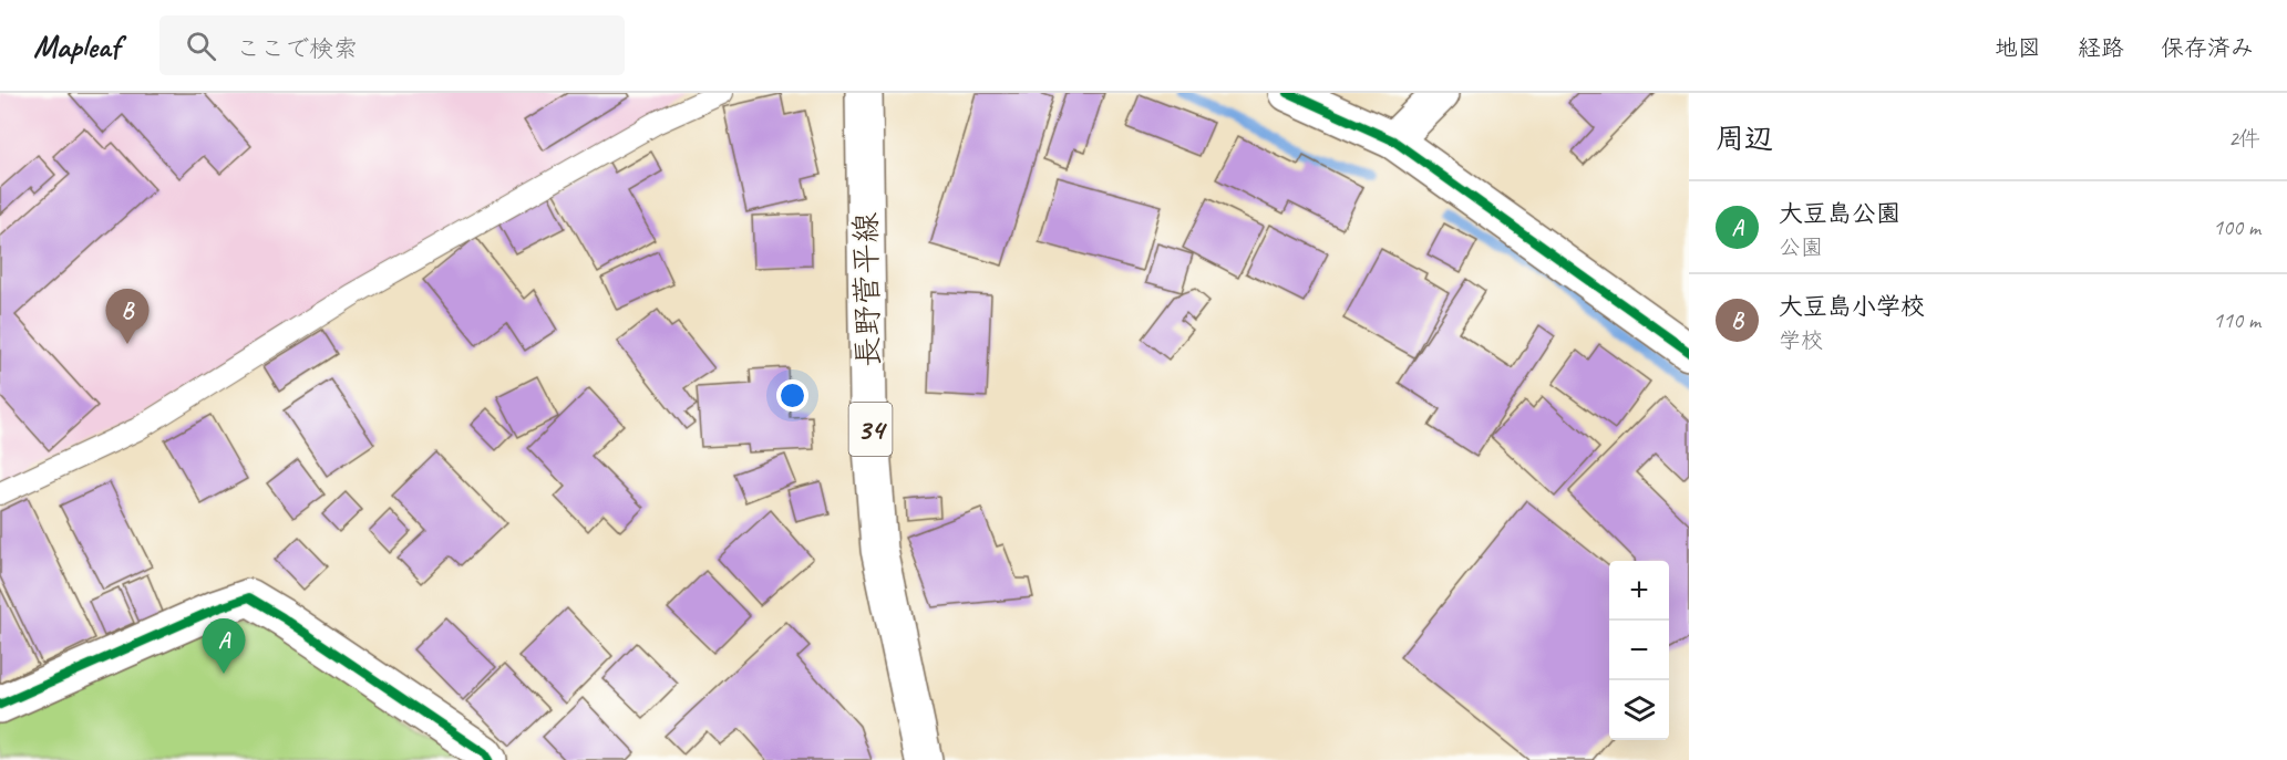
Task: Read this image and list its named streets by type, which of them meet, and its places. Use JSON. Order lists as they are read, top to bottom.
{
  "streets": {
    "street": ["長野菅平線", "34"]
  },
  "page": {
    "header": "Mapleaf",
    "search": "ここで検索",
    "nav": ["地図", "経路", "保存済み"],
    "heading": ["周辺", "2件"],
    "list": [
      {
        "mark": "A",
        "name": "大豆島公園",
        "note": "公園",
        "value": "100 m"
      },
      {
        "mark": "B",
        "name": "大豆島小学校",
        "note": "学校",
        "value": "110 m"
      }
    ],
    "pins": ["B", "A"],
    "map_buttons": ["+", "−"]
  }
}
